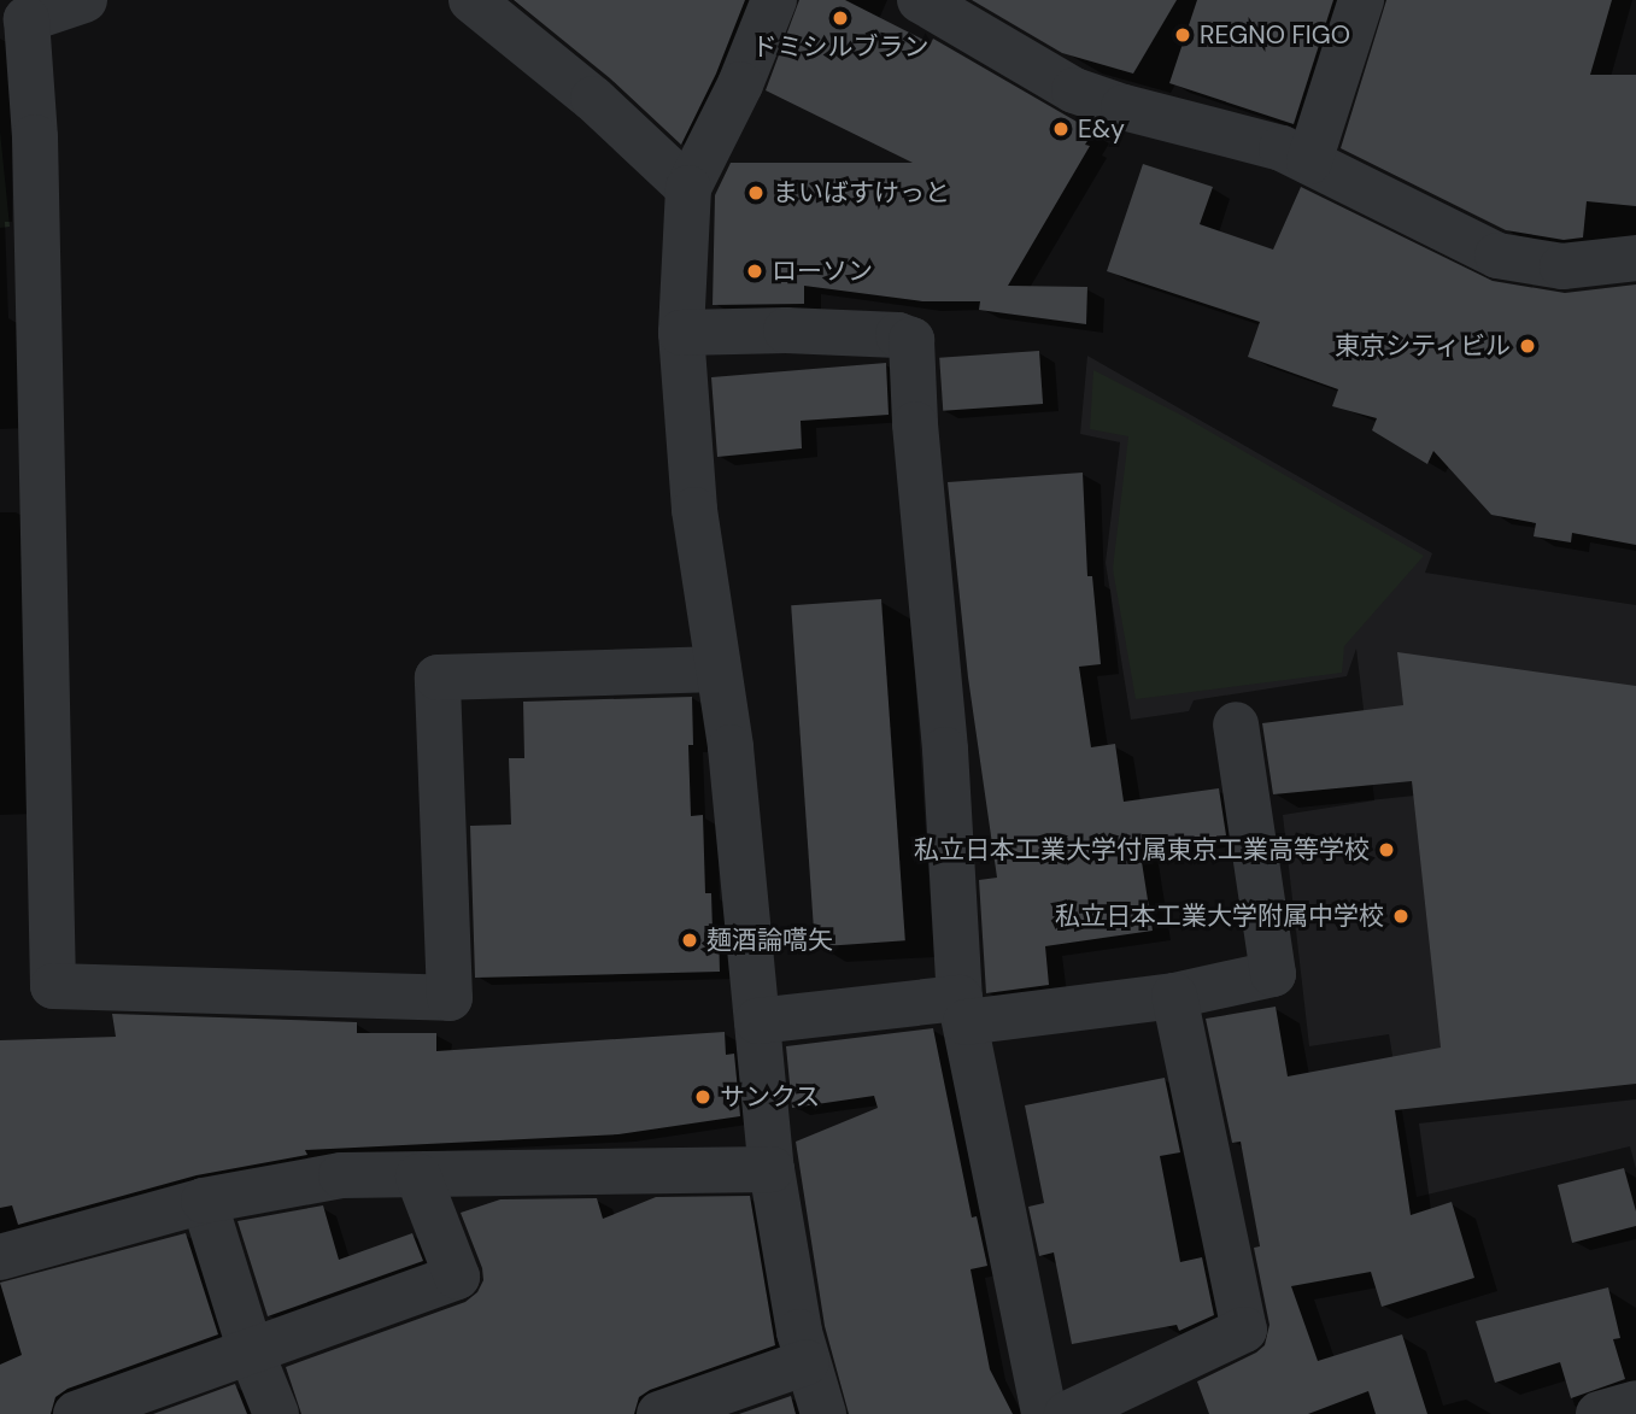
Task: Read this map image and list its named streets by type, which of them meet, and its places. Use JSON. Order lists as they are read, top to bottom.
{
  "places": [
    "ドミシルブラン",
    "REGNO FIGO",
    "E&y",
    "まいばすけっと",
    "ローソン",
    "東京シティビル",
    "私立日本工業大学付属東京工業高等学校",
    "私立日本工業大学附属中学校",
    "麺酒論嚆矢",
    "サンクス"
  ]
}
